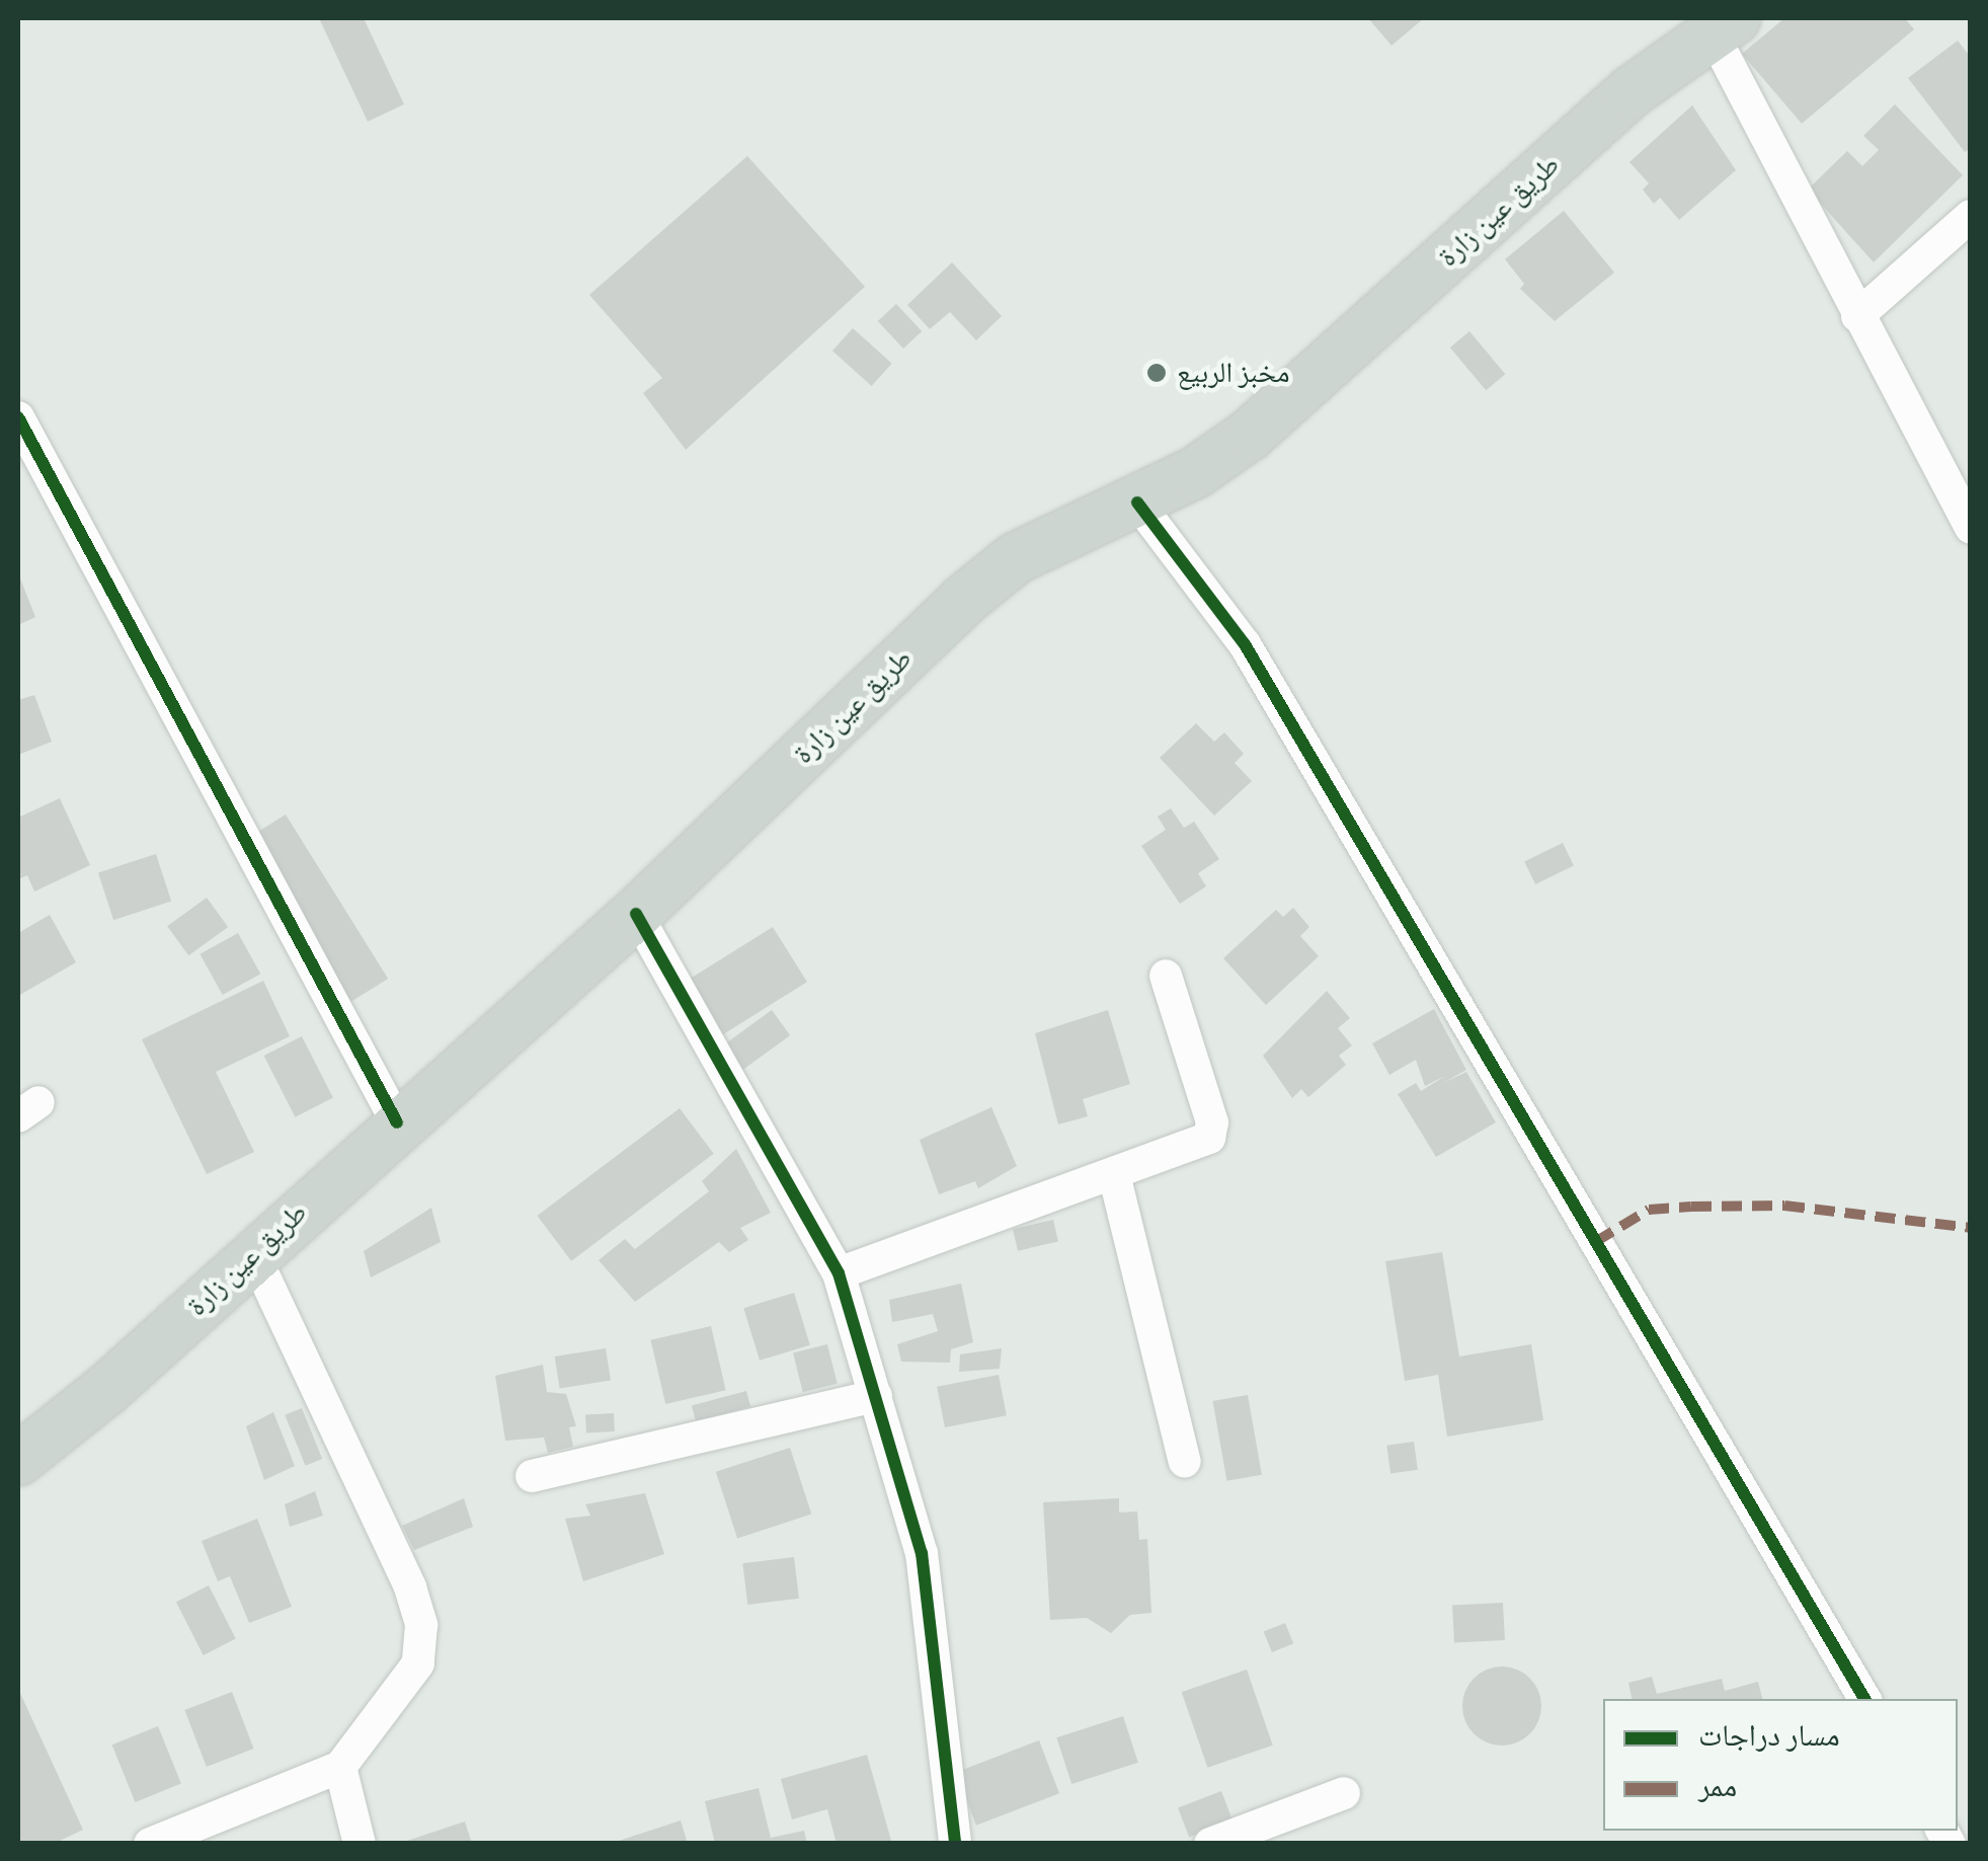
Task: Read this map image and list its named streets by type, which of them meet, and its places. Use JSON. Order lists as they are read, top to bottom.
{
  "streets": {
    "main road": ["طريق عين زارة"]
  },
  "places": ["مخبز الربيع"],
  "legend": ["مسار دراجات", "ممر"]
}
